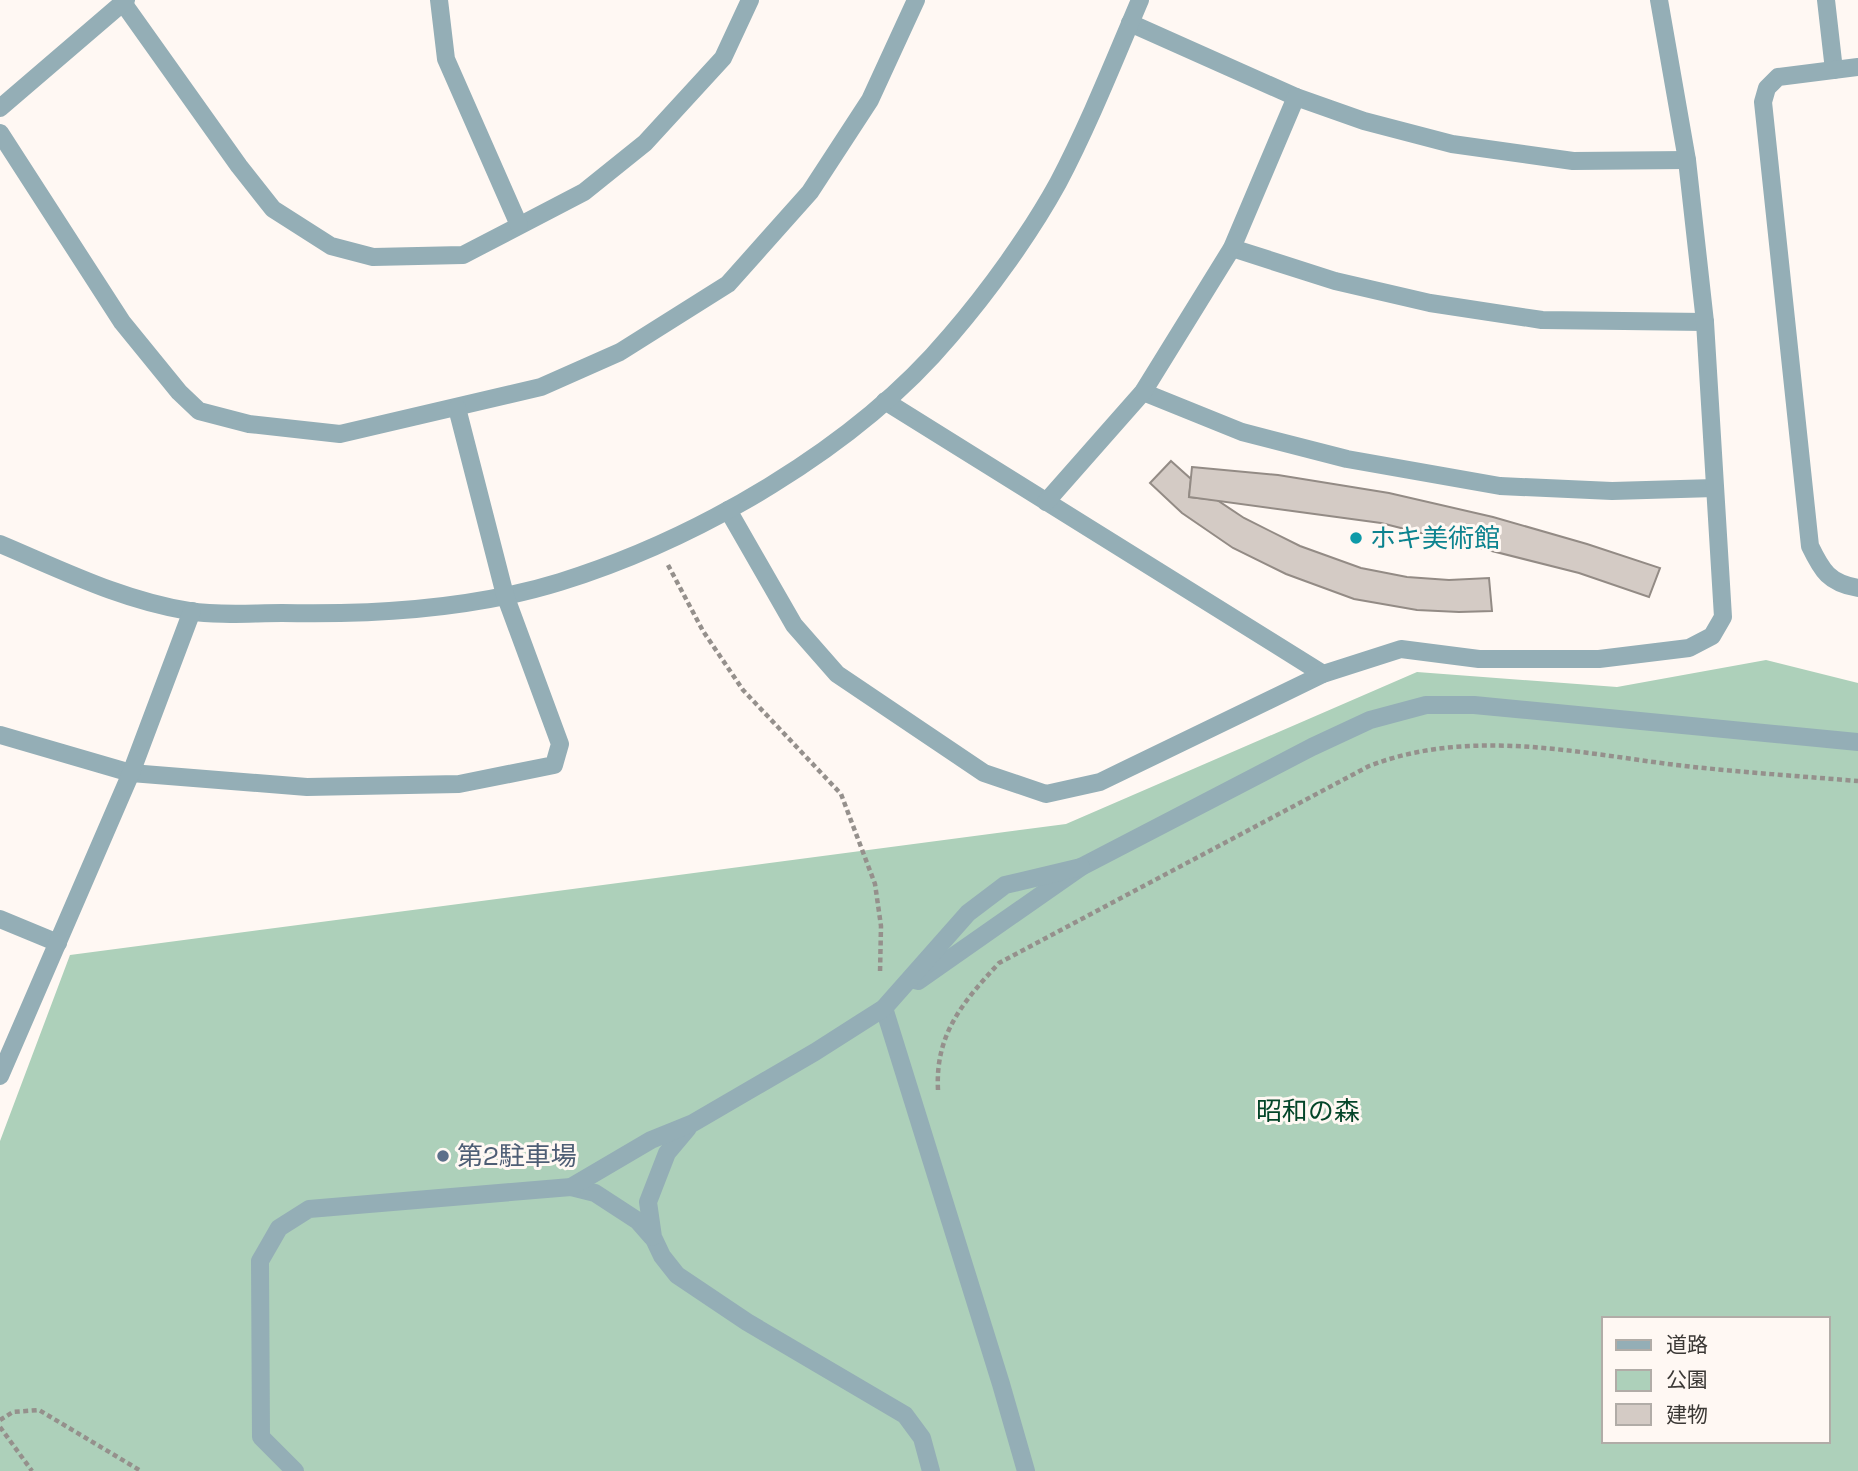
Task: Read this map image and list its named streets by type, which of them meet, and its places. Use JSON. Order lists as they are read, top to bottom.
{
  "parks": ["昭和の森"],
  "places": ["ホキ美術館", "第2駐車場"],
  "legend": ["道路", "公園", "建物"]
}
